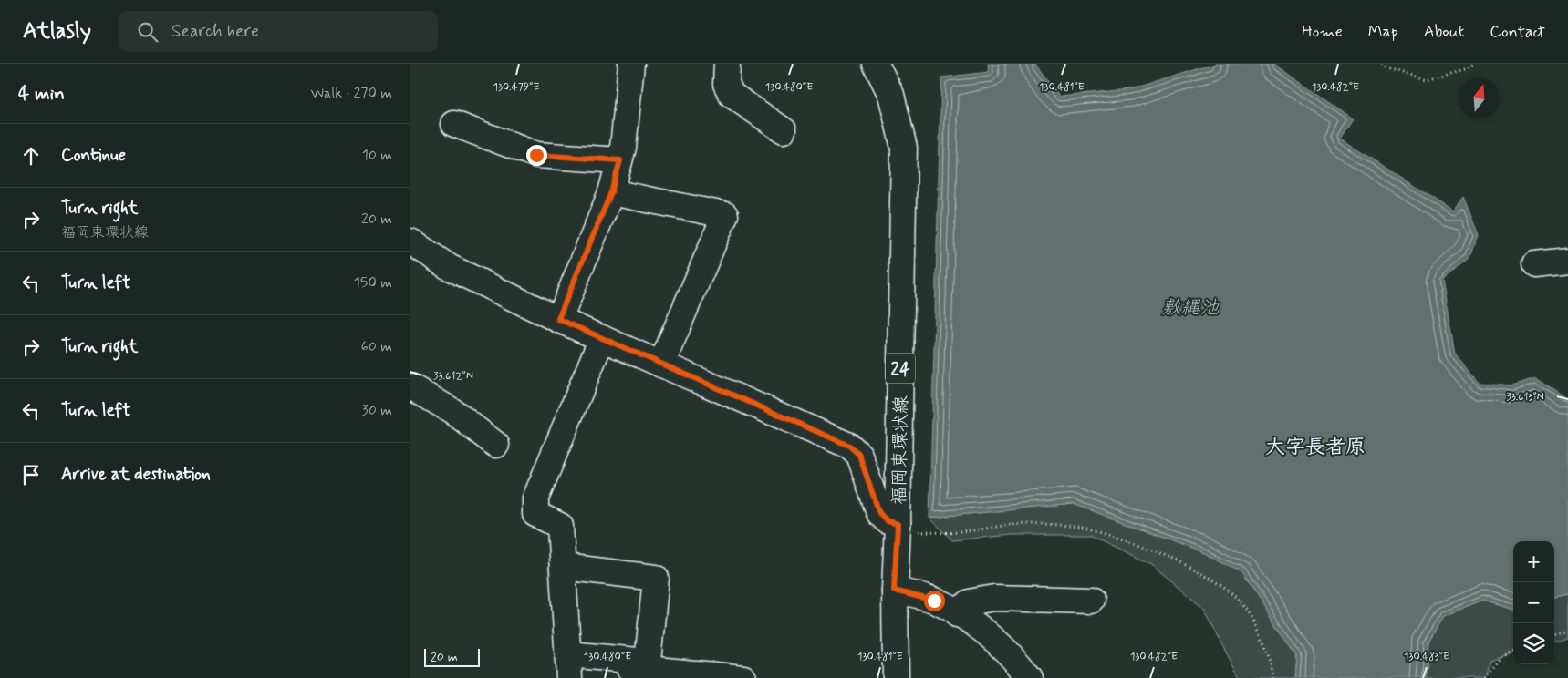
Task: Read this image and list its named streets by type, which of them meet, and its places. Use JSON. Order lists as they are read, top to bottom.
{
  "streets": {
    "street": ["24", "福岡東環状線"]
  },
  "districts": ["大字長者原"],
  "water": ["敷縄池"],
  "scale_bar": "20 m",
  "north": "top",
  "page": {
    "header": "Atlasly",
    "search": "Search here",
    "nav": [
      "Home",
      "Map",
      "About",
      "Contact"
    ],
    "heading": ["4 min", "Walk · 270 m"],
    "list": [
      ["Continue", "10 m"],
      ["Turn right", "福岡東環状線", "20 m"],
      ["Turn left", "150 m"],
      ["Turn right", "60 m"],
      ["Turn left", "30 m"],
      "Arrive at destination"
    ],
    "map_buttons": ["+", "−"],
    "scale": "20 m"
  },
  "coordinates": [
    "130.479°E",
    "130.480°E",
    "130.481°E",
    "130.482°E",
    "33.612°N",
    "33.613°N",
    "130.483°E"
  ]
}
